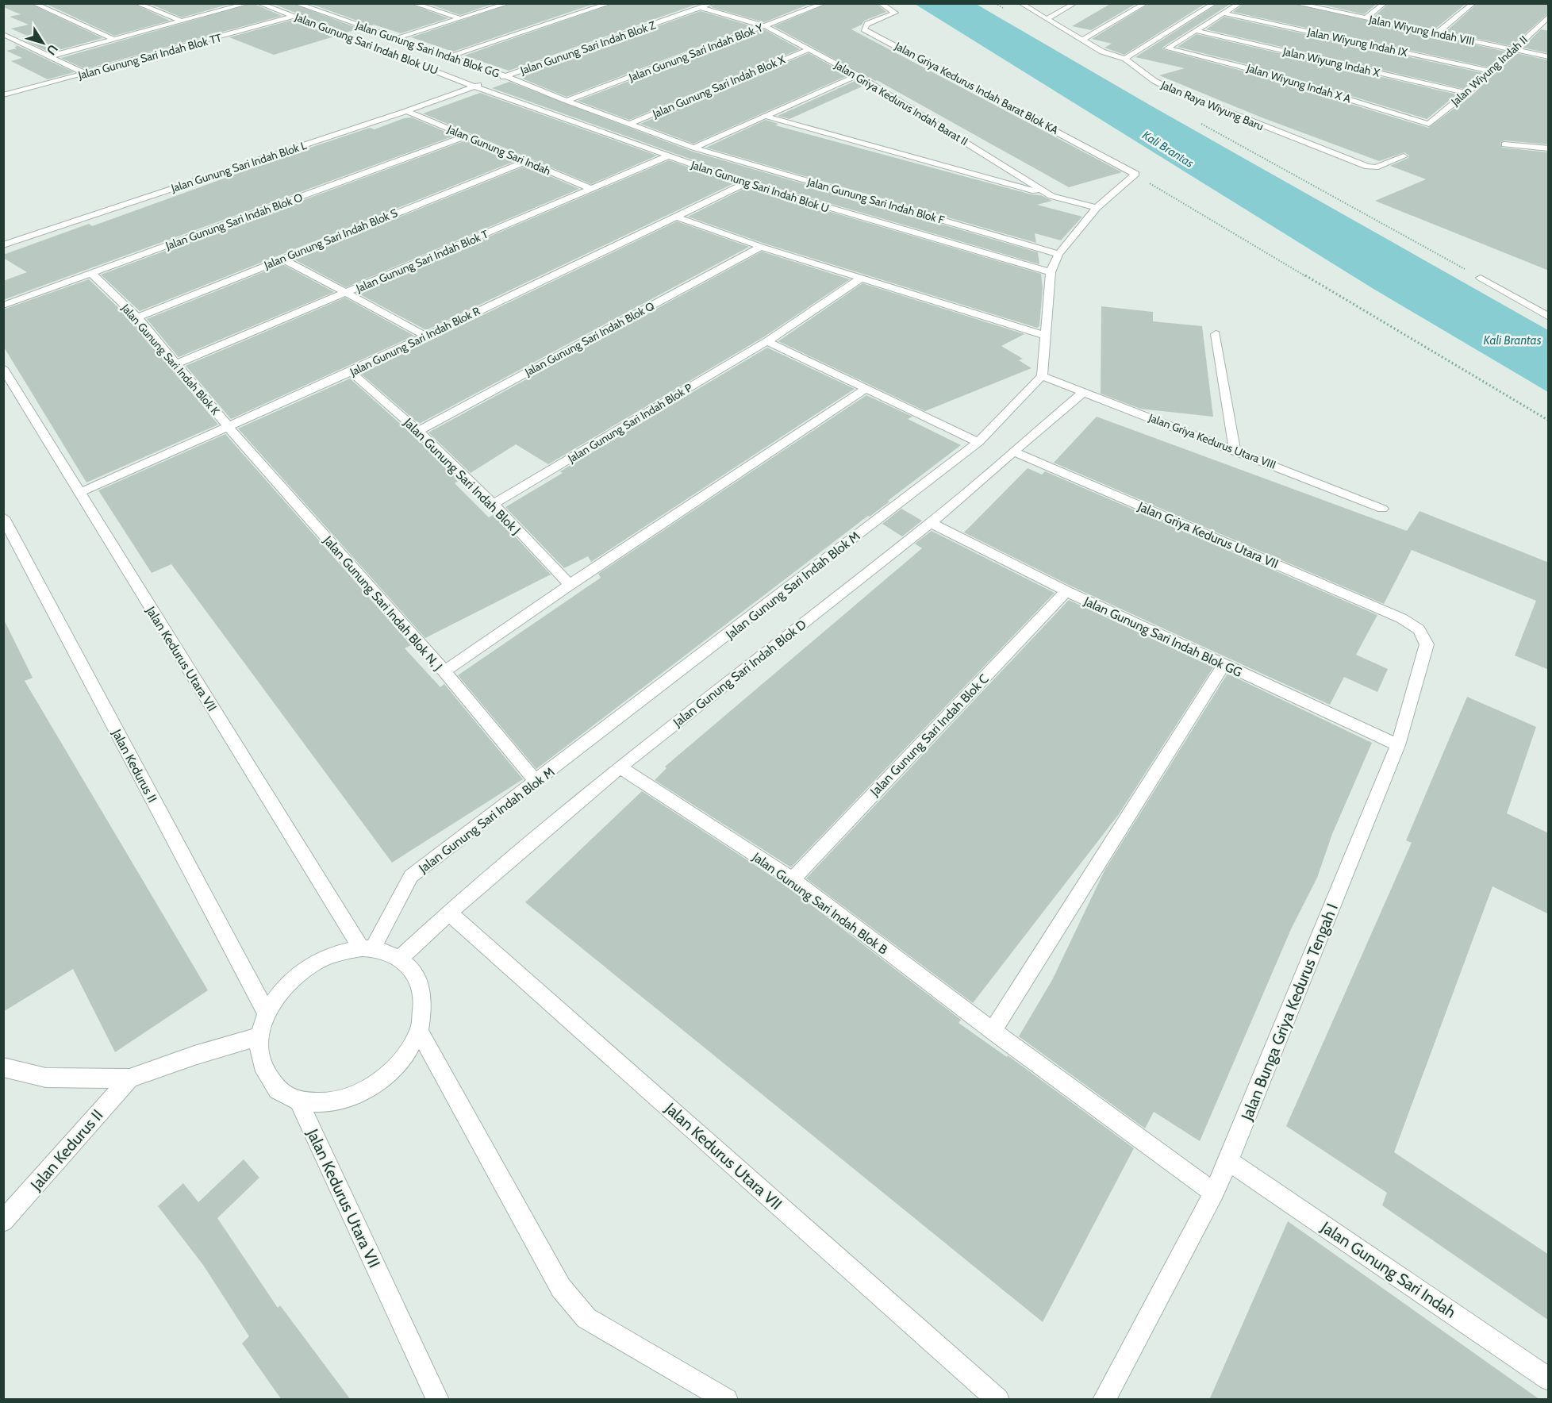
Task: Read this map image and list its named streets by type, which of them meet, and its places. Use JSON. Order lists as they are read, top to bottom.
{
  "streets": {
    "street": [
      "Jalan Wiyung Indah VIII",
      "Jalan Wiyung Indah IX",
      "Jalan Gunung Sari Indah Blok UU",
      "Jalan Gunung Sari Indah Blok Z",
      "Jalan Gunung Sari Indah Blok GG",
      "Jalan Gunung Sari Indah Blok Y",
      "Jalan Gunung Sari Indah Blok TT",
      "Jalan Wiyung Indah X",
      "Jalan Wiyung Indah II",
      "Jalan Wiyung Indah X A",
      "Jalan Gunung Sari Indah Blok X",
      "Jalan Griya Kedurus Indah Barat Blok KA",
      "Jalan Griya Kedurus Indah Barat II",
      "Jalan Raya Wiyung Baru",
      "Jalan Gunung Sari Indah",
      "Jalan Gunung Sari Indah Blok L",
      "Jalan Gunung Sari Indah Blok U",
      "Jalan Gunung Sari Indah Blok F",
      "Jalan Gunung Sari Indah Blok O",
      "Jalan Gunung Sari Indah Blok S",
      "Jalan Gunung Sari Indah Blok T",
      "Jalan Gunung Sari Indah Blok Q",
      "Jalan Gunung Sari Indah Blok R",
      "Jalan Gunung Sari Indah Blok K",
      "Jalan Gunung Sari Indah Blok P",
      "Jalan Griya Kedurus Utara VIII",
      "Jalan Gunung Sari Indah Blok J",
      "Jalan Griya Kedurus Utara VII",
      "Jalan Gunung Sari Indah Blok M",
      "Jalan Gunung Sari Indah Blok N, J",
      "Jalan Kedurus Utara VII",
      "Jalan Gunung Sari Indah Blok D",
      "Jalan Gunung Sari Indah Blok C",
      "Jalan Kedurus II",
      "Jalan Gunung Sari Indah Blok B",
      "Jalan Bunga Griya Kedurus Tengah I"
    ]
  },
  "crossings": [
    ["Jalan Wiyung Indah VIII", "Jalan Wiyung Indah II"],
    ["Jalan Wiyung Indah IX", "Jalan Wiyung Indah II"],
    ["Jalan Gunung Sari Indah Blok UU", "Jalan Gunung Sari Indah Blok TT"],
    ["Jalan Gunung Sari Indah Blok UU", "Jalan Gunung Sari Indah Blok L"],
    ["Jalan Gunung Sari Indah Blok UU", "Jalan Gunung Sari Indah Blok U"],
    ["Jalan Gunung Sari Indah Blok Z", "Jalan Gunung Sari Indah Blok GG"],
    ["Jalan Gunung Sari Indah Blok Z", "Jalan Griya Kedurus Indah Barat II"],
    ["Jalan Gunung Sari Indah Blok Z", "Jalan Gunung Sari Indah Blok F"],
    ["Jalan Gunung Sari Indah Blok GG", "Jalan Gunung Sari Indah Blok F"],
    ["Jalan Gunung Sari Indah Blok GG", "Jalan Gunung Sari Indah Blok D"],
    ["Jalan Gunung Sari Indah Blok GG", "Jalan Gunung Sari Indah Blok C"],
    ["Jalan Gunung Sari Indah Blok GG", "Jalan Bunga Griya Kedurus Tengah I"],
    ["Jalan Gunung Sari Indah Blok Y", "Jalan Griya Kedurus Indah Barat II"],
    ["Jalan Gunung Sari Indah Blok Y", "Jalan Gunung Sari Indah Blok F"],
    ["Jalan Wiyung Indah X", "Jalan Wiyung Indah II"],
    ["Jalan Wiyung Indah X", "Jalan Wiyung Indah X A"],
    ["Jalan Wiyung Indah II", "Jalan Wiyung Indah X A"],
    ["Jalan Gunung Sari Indah Blok X", "Jalan Griya Kedurus Indah Barat II"],
    ["Jalan Gunung Sari Indah Blok X", "Jalan Gunung Sari Indah Blok F"],
    ["Jalan Gunung Sari Indah", "Jalan Gunung Sari Indah Blok L"],
    ["Jalan Gunung Sari Indah", "Jalan Gunung Sari Indah Blok O"],
    ["Jalan Gunung Sari Indah", "Jalan Gunung Sari Indah Blok S"],
    ["Jalan Gunung Sari Indah", "Jalan Gunung Sari Indah Blok T"],
    ["Jalan Gunung Sari Indah", "Jalan Bunga Griya Kedurus Tengah I"],
    ["Jalan Gunung Sari Indah Blok L", "Jalan Gunung Sari Indah Blok U"],
    ["Jalan Gunung Sari Indah Blok U", "Jalan Gunung Sari Indah Blok T"],
    ["Jalan Gunung Sari Indah Blok U", "Jalan Gunung Sari Indah Blok R"],
    ["Jalan Gunung Sari Indah Blok O", "Jalan Gunung Sari Indah Blok K"],
    ["Jalan Gunung Sari Indah Blok S", "Jalan Gunung Sari Indah Blok K"],
    ["Jalan Gunung Sari Indah Blok T", "Jalan Gunung Sari Indah Blok K"],
    ["Jalan Gunung Sari Indah Blok Q", "Jalan Gunung Sari Indah Blok J"],
    ["Jalan Gunung Sari Indah Blok R", "Jalan Gunung Sari Indah Blok K"],
    ["Jalan Gunung Sari Indah Blok R", "Jalan Gunung Sari Indah Blok J"],
    ["Jalan Gunung Sari Indah Blok R", "Jalan Gunung Sari Indah Blok N, J"],
    ["Jalan Gunung Sari Indah Blok R", "Jalan Kedurus Utara VII"],
    ["Jalan Gunung Sari Indah Blok K", "Jalan Gunung Sari Indah Blok N, J"],
    ["Jalan Gunung Sari Indah Blok P", "Jalan Gunung Sari Indah Blok J"],
    ["Jalan Griya Kedurus Utara VIII", "Jalan Gunung Sari Indah Blok M"],
    ["Jalan Griya Kedurus Utara VIII", "Jalan Gunung Sari Indah Blok D"],
    ["Jalan Griya Kedurus Utara VII", "Jalan Gunung Sari Indah Blok D"],
    ["Jalan Griya Kedurus Utara VII", "Jalan Bunga Griya Kedurus Tengah I"],
    ["Jalan Gunung Sari Indah Blok M", "Jalan Gunung Sari Indah Blok N, J"],
    ["Jalan Gunung Sari Indah Blok M", "Jalan Kedurus Utara VII"],
    ["Jalan Gunung Sari Indah Blok M", "Jalan Gunung Sari Indah Blok D"],
    ["Jalan Gunung Sari Indah Blok M", "Jalan Kedurus II"],
    ["Jalan Kedurus Utara VII", "Jalan Gunung Sari Indah Blok D"],
    ["Jalan Kedurus Utara VII", "Jalan Kedurus II"],
    ["Jalan Gunung Sari Indah Blok D", "Jalan Kedurus II"],
    ["Jalan Gunung Sari Indah Blok D", "Jalan Gunung Sari Indah Blok B"],
    ["Jalan Gunung Sari Indah Blok C", "Jalan Gunung Sari Indah Blok B"],
    ["Jalan Gunung Sari Indah Blok B", "Jalan Bunga Griya Kedurus Tengah I"]
  ],
  "water": ["Kali Brantas"],
  "north": "bottom right"
}
